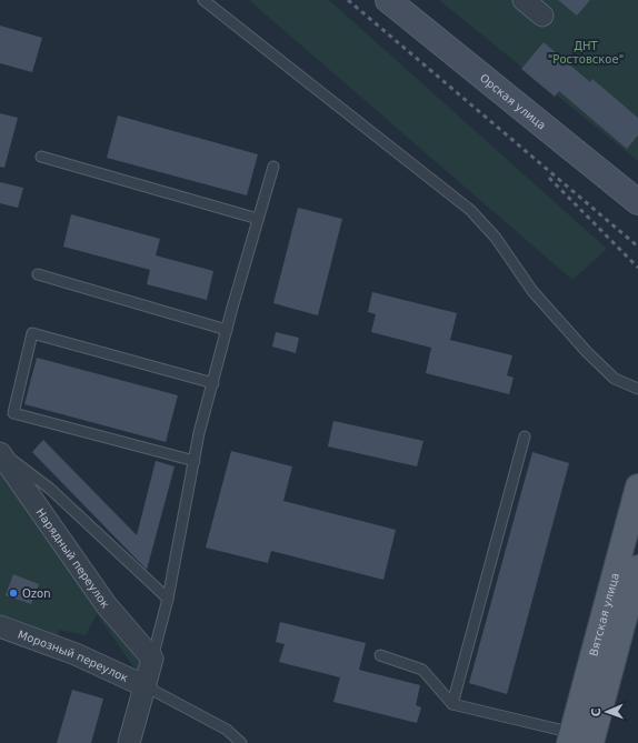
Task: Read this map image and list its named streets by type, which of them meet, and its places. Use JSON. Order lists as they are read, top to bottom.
{
  "streets": {
    "main road": ["Орская улица", "Вятская улица"],
    "street": ["Нарядный переулок", "Морозный переулок"]
  },
  "parks": ["ДНТ \"Ростовское\""],
  "places": ["Ozon"],
  "north": "left"
}
